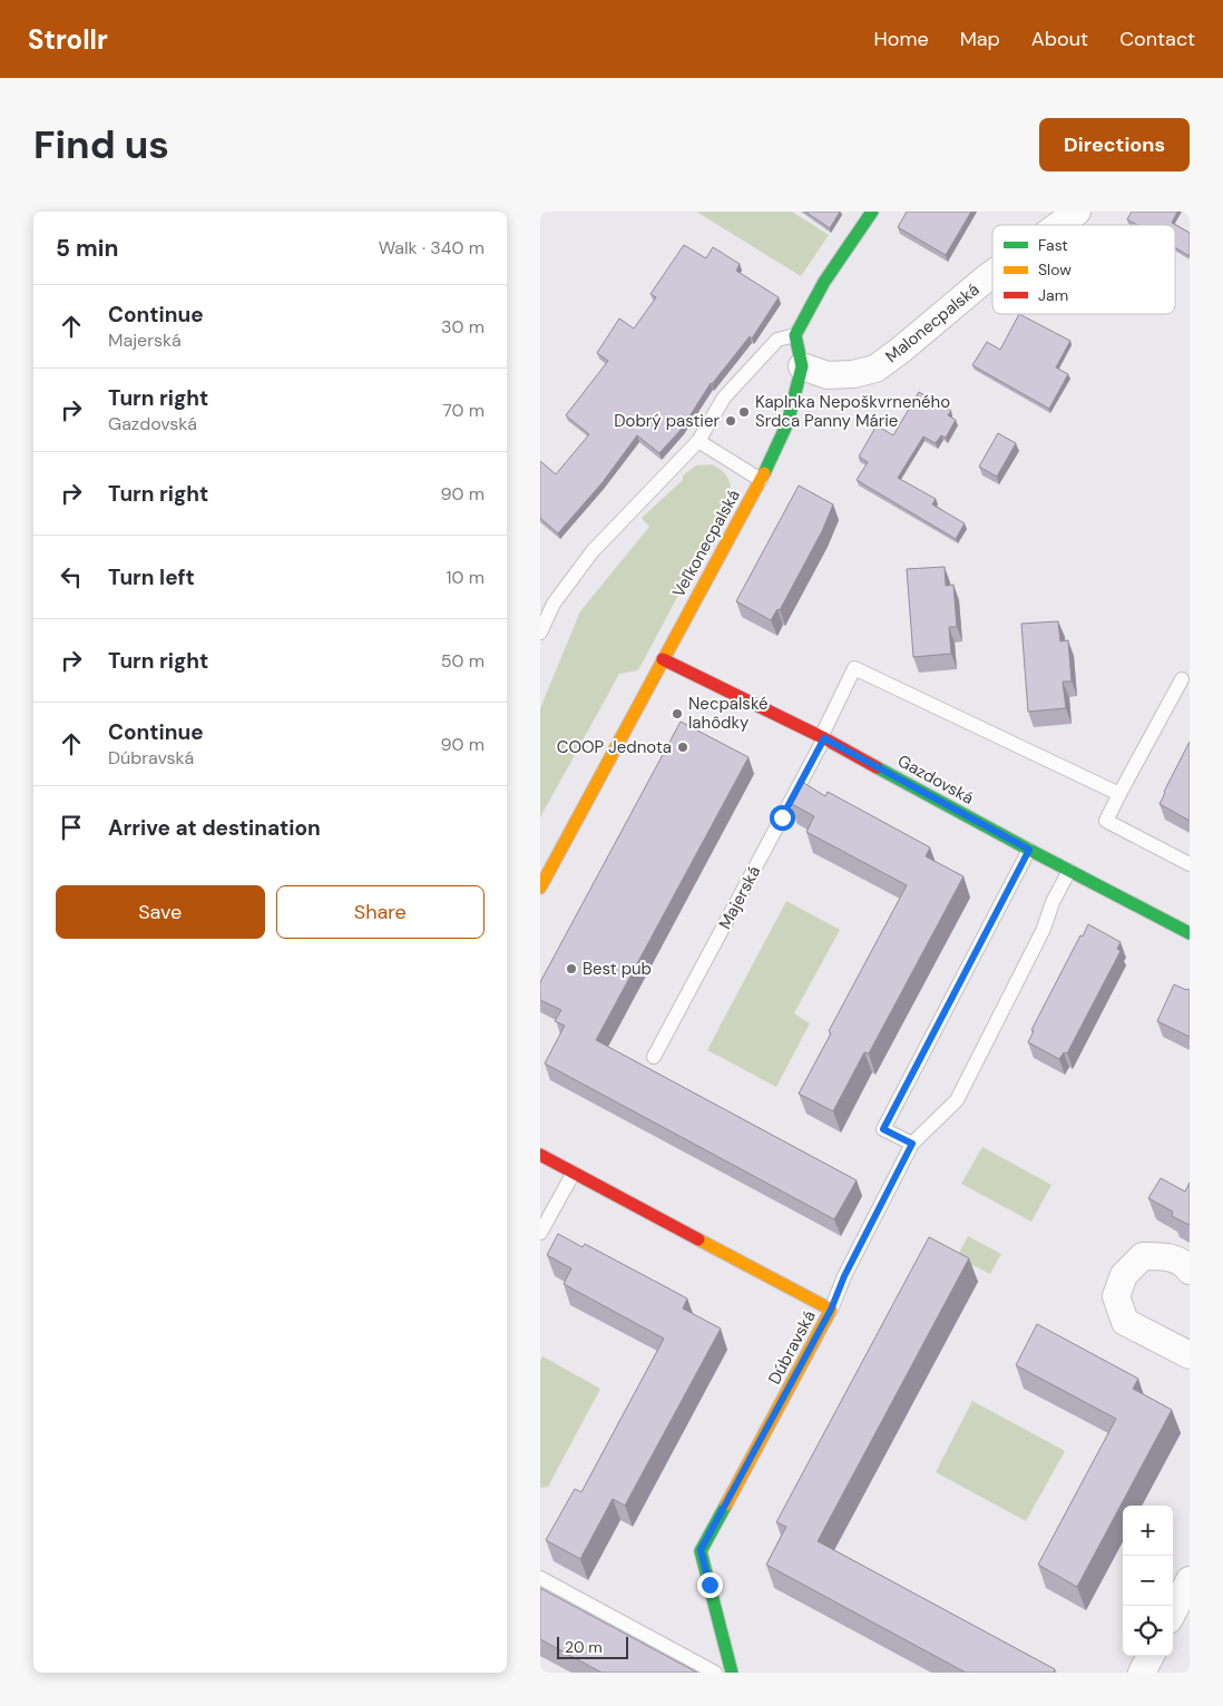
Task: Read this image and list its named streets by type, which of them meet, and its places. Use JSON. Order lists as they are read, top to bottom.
{
  "streets": {
    "street": [
      "Malonecpalská",
      "Veľkonecpalská",
      "Gazdovská",
      "Dúbravská"
    ],
    "lane": ["Majerská"]
  },
  "crossings": [
    ["Malonecpalská", "Veľkonecpalská"],
    ["Veľkonecpalská", "Gazdovská"],
    ["Gazdovská", "Majerská"]
  ],
  "places": [
    "Kaplnka Nepoškvrneného Srdca Panny Márie",
    "Dobrý pastier",
    "Necpalské lahôdky",
    "COOP Jednota",
    "Best pub"
  ],
  "legend": ["Fast", "Slow", "Jam"],
  "scale_bar": "20 m",
  "page": {
    "header": "Strollr",
    "nav": [
      "Home",
      "Map",
      "About",
      "Contact"
    ],
    "buttons": [
      "Directions",
      ["Save", "Share"]
    ],
    "title": "Find us",
    "heading": ["5 min", "Walk · 340 m"],
    "list": [
      ["Continue", "Majerská", "30 m"],
      ["Turn right", "Gazdovská", "70 m"],
      ["Turn right", "90 m"],
      ["Turn left", "10 m"],
      ["Turn right", "50 m"],
      ["Continue", "Dúbravská", "90 m"],
      "Arrive at destination"
    ],
    "map_buttons": ["+", "−"],
    "scale": "20 m"
  }
}
